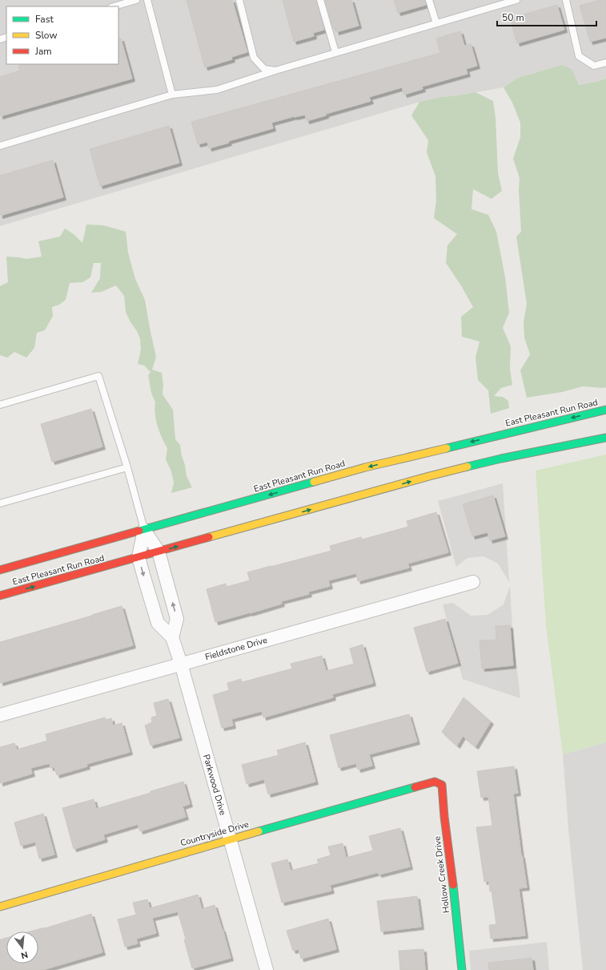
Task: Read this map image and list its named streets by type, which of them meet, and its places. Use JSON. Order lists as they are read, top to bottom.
{
  "streets": {
    "main road": ["East Pleasant Run Road", "Countryside Drive", "Hollow Creek Drive"],
    "street": ["Fieldstone Drive", "Parkwood Drive"]
  },
  "crossings": [
    ["East Pleasant Run Road", "Parkwood Drive"],
    ["Fieldstone Drive", "Parkwood Drive"],
    ["Parkwood Drive", "Countryside Drive"],
    ["Countryside Drive", "Hollow Creek Drive"]
  ],
  "legend": ["Fast", "Slow", "Jam"],
  "scale_bar": "50 m",
  "north": "bottom"
}
